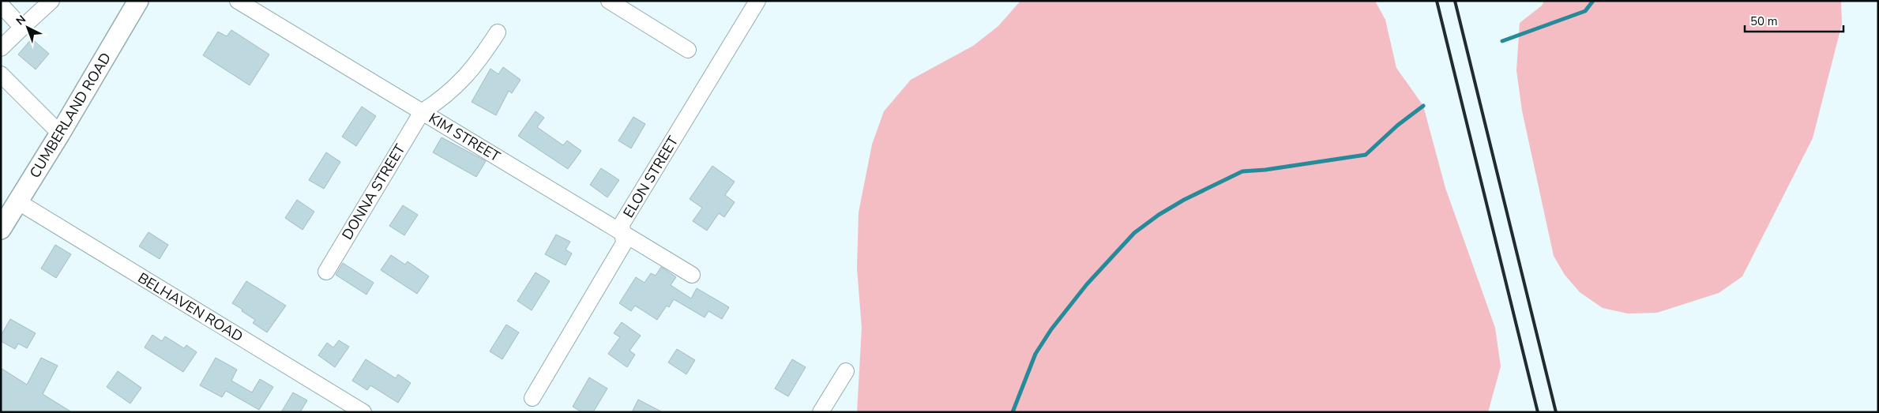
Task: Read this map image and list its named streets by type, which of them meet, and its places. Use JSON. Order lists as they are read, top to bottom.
{
  "streets": {
    "main road": ["CUMBERLAND ROAD"],
    "street": [
      "KIM STREET",
      "ELON STREET",
      "DONNA STREET",
      "BELHAVEN ROAD"
    ]
  },
  "crossings": [
    ["CUMBERLAND ROAD", "BELHAVEN ROAD"],
    ["KIM STREET", "ELON STREET"],
    ["KIM STREET", "DONNA STREET"]
  ],
  "scale_bar": "50 m",
  "north": "top left"
}
